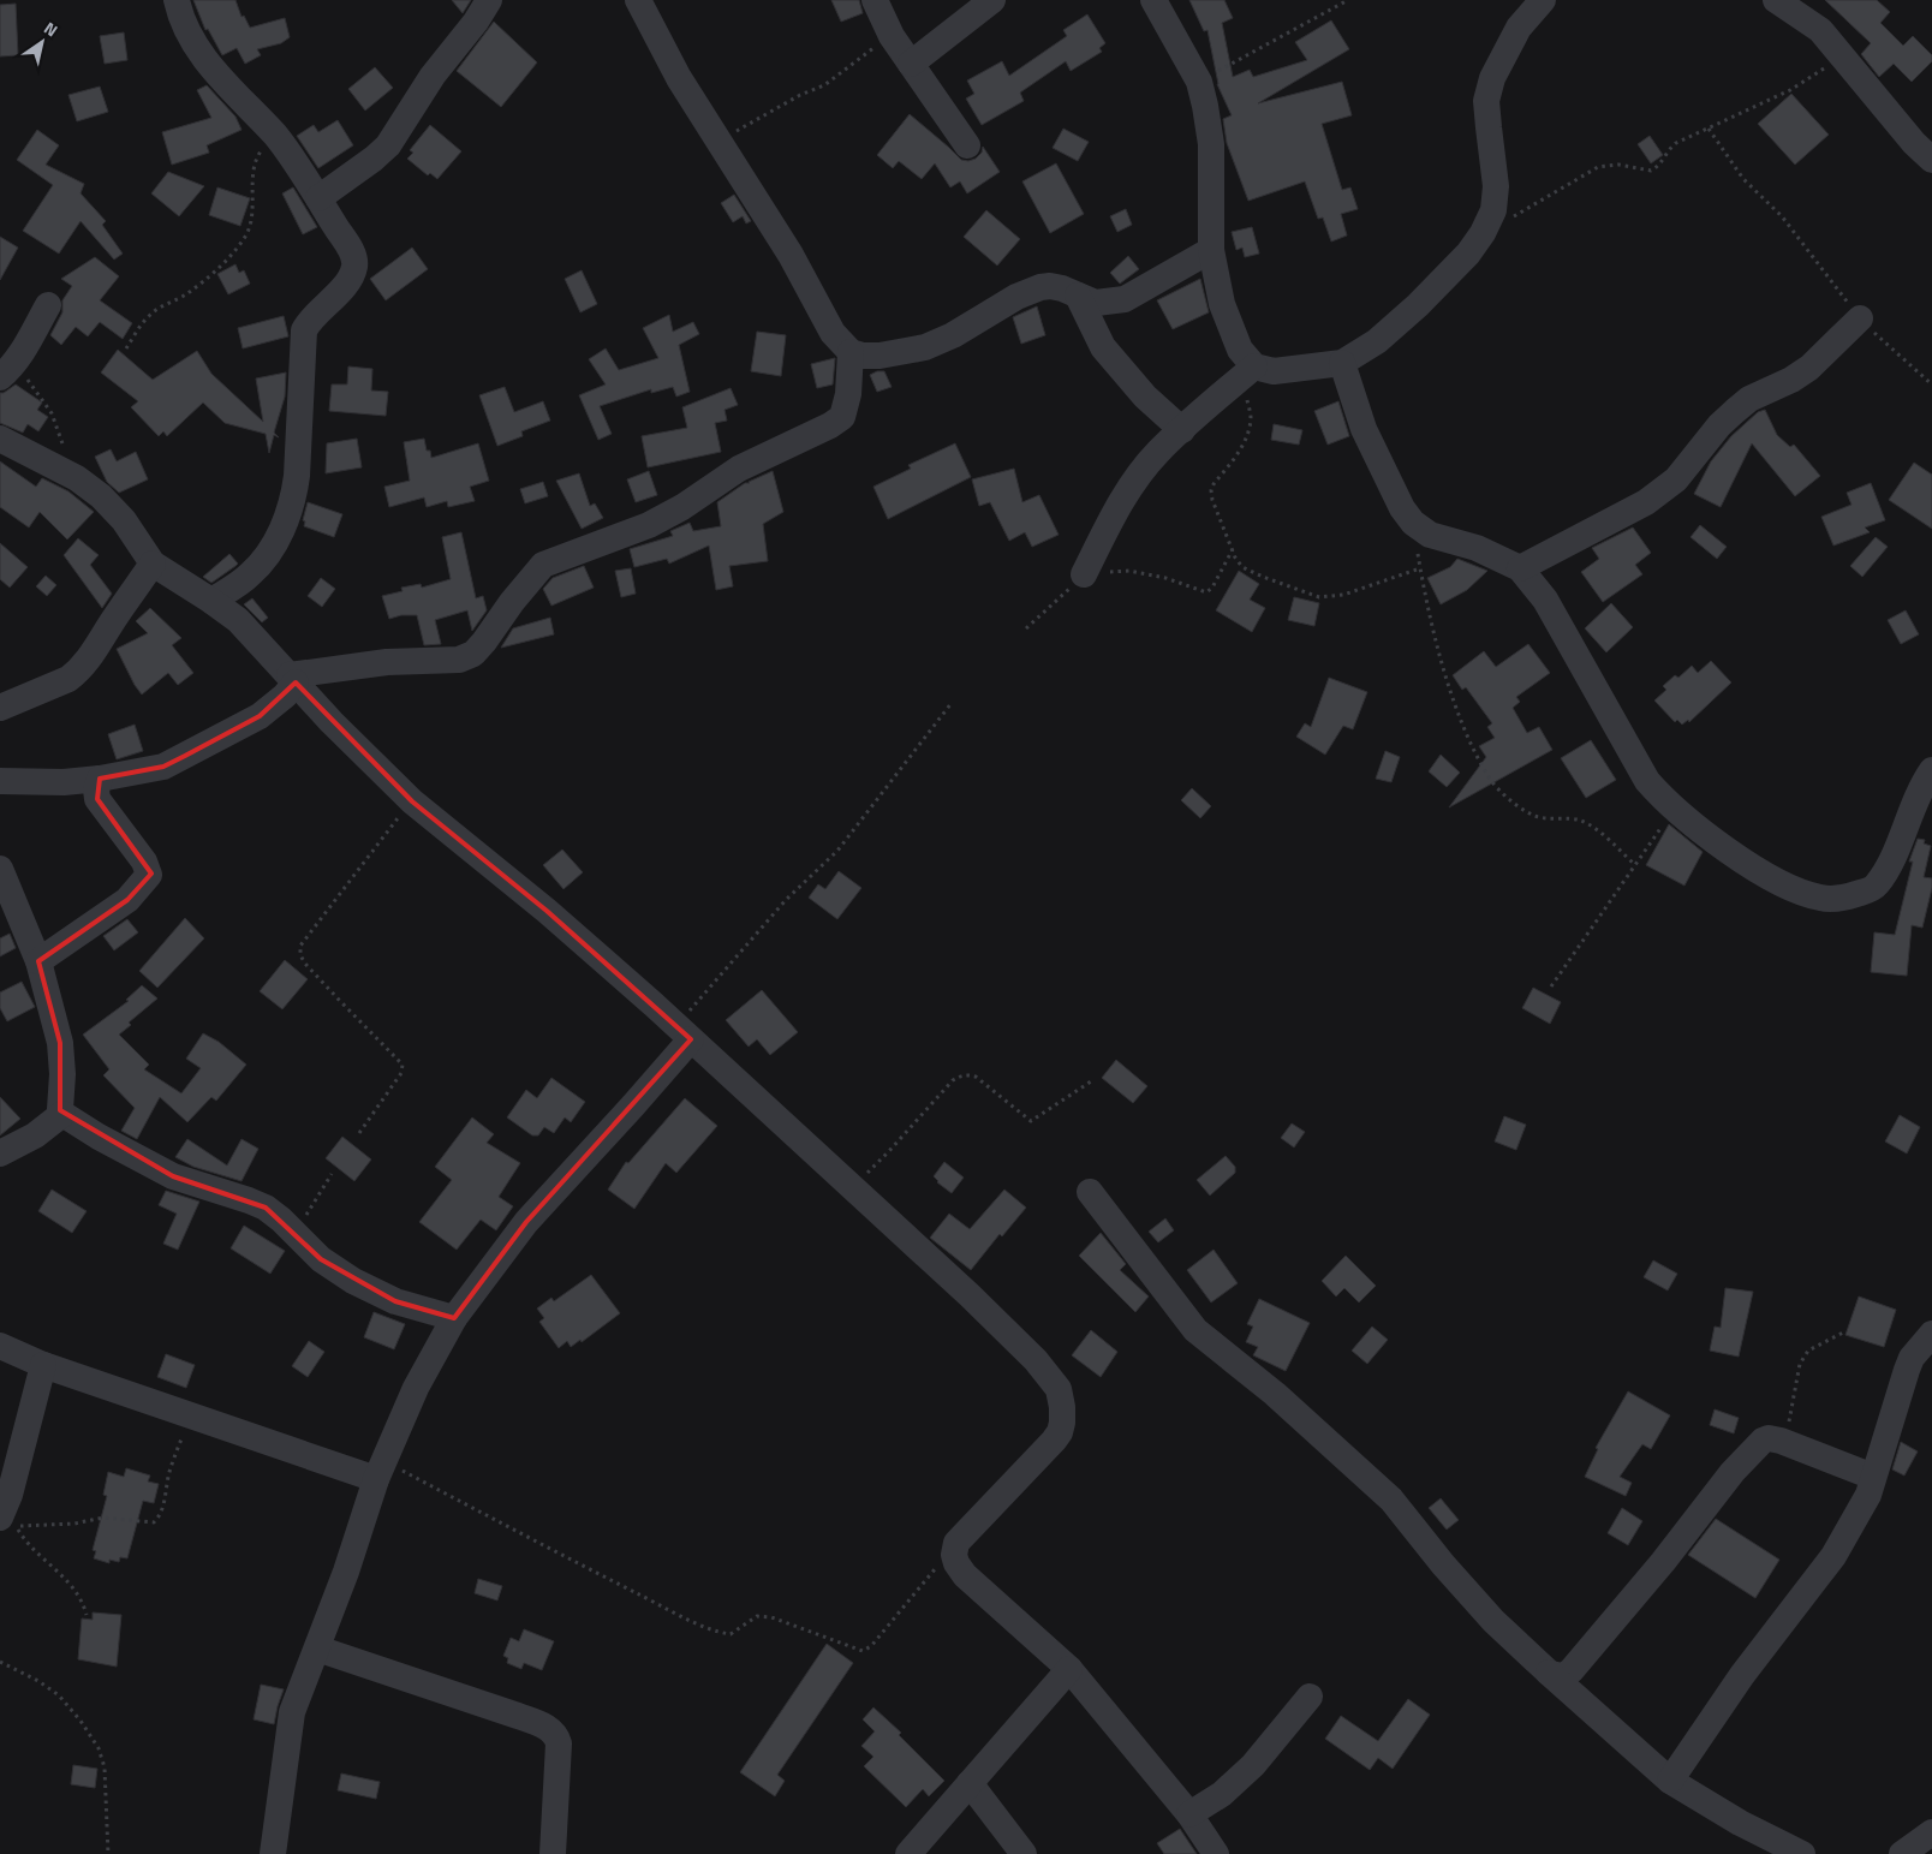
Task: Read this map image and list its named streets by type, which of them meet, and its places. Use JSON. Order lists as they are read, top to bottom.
{
  "north": "top right"
}
